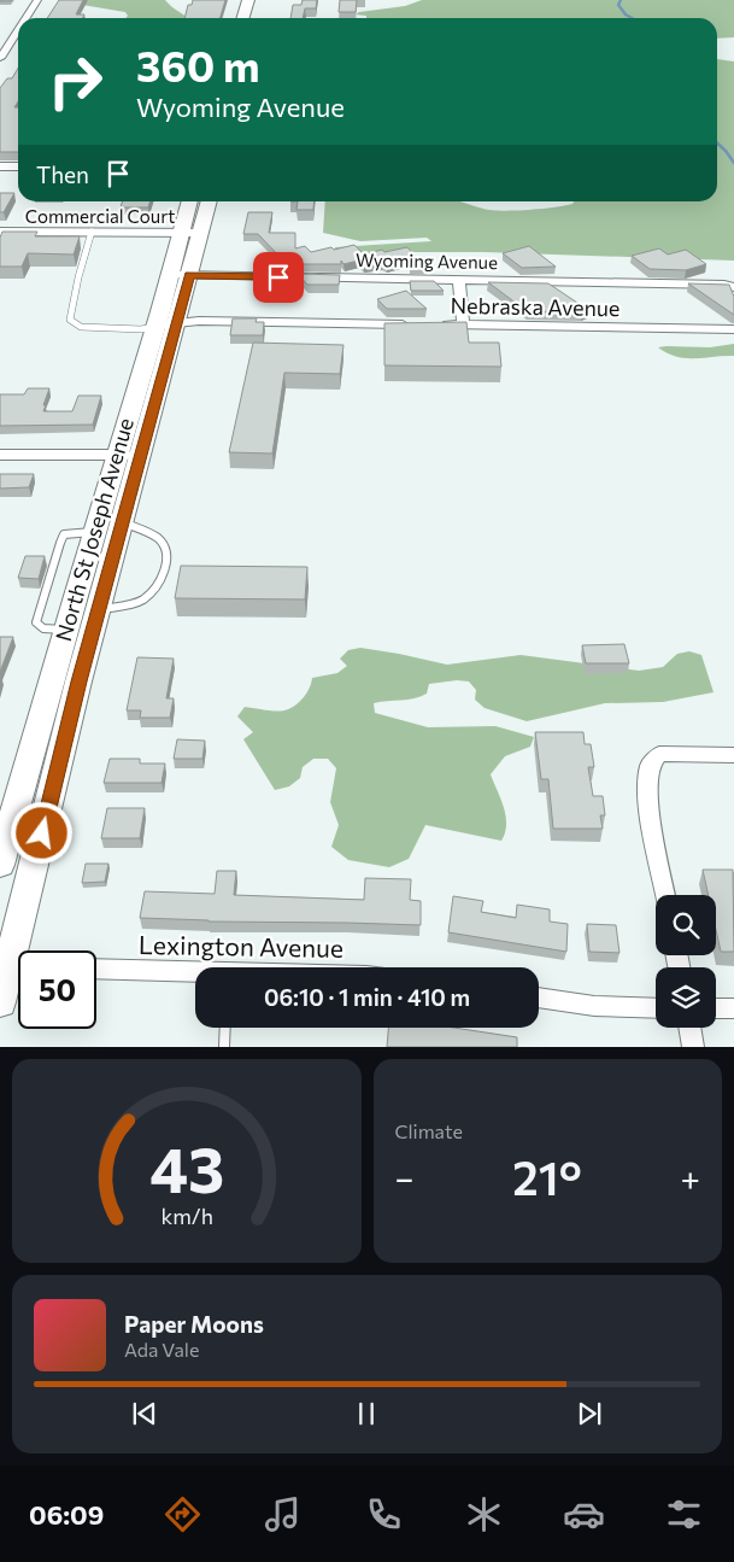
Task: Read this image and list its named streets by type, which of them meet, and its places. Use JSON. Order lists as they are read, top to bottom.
{
  "streets": {
    "main road": ["North St Joseph Avenue"],
    "street": [
      "Commercial Court",
      "Wyoming Avenue",
      "Nebraska Avenue",
      "Lexington Avenue"
    ]
  },
  "crossings": [
    ["Commercial Court", "North St Joseph Avenue"],
    ["Wyoming Avenue", "North St Joseph Avenue"]
  ],
  "page": {
    "turn": ["360 m", "Wyoming Avenue"],
    "then": "Then",
    "limit": "50",
    "trip": "06:10 · 1 min · 410 m",
    "tile": "Climate",
    "heat": ["−", "21°", "+"],
    "song": ["Paper Moons", "Ada Vale"],
    "tabs": "06:09",
    "gauge": ["43", "km/h"]
  }
}
